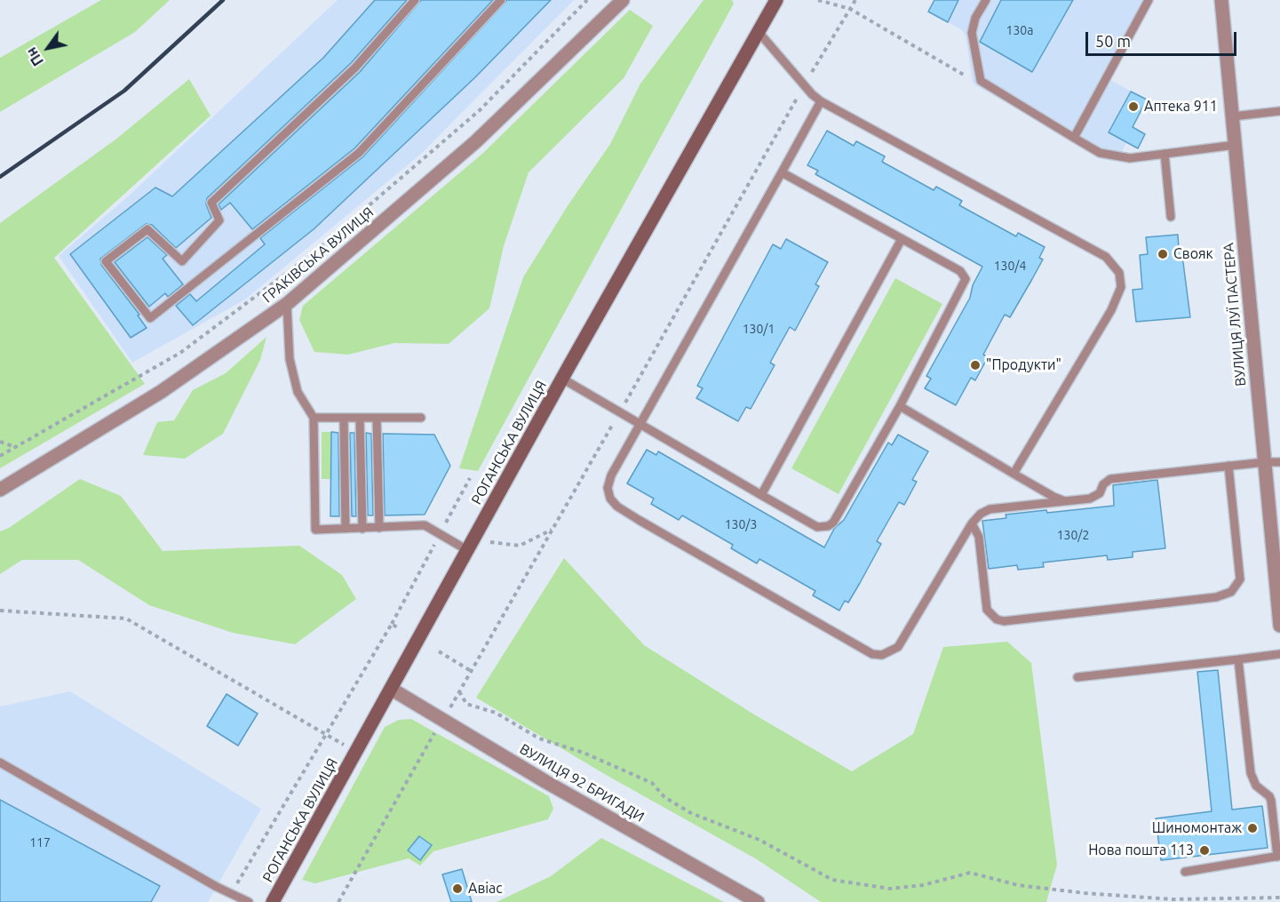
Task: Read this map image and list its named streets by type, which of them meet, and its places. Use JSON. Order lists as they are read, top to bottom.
{
  "streets": {
    "main road": ["РОГАНСЬКА ВУЛИЦЯ"],
    "street": ["ГРАКІВСЬКА ВУЛИЦЯ", "ВУЛИЦЯ ЛУЇ ПАСТЕРА", "ВУЛИЦЯ 92 БРИГАДИ"]
  },
  "crossings": [
    ["РОГАНСЬКА ВУЛИЦЯ", "ВУЛИЦЯ 92 БРИГАДИ"]
  ],
  "places": [
    "Аптека 911",
    "Свояк",
    "\"Продукти\"",
    "Шиномонтаж",
    "Нова пошта 113",
    "Авіас"
  ],
  "house_numbers": [
    "130а",
    "130/4",
    "130/1",
    "130/3",
    "130/2",
    "117"
  ],
  "scale_bar": "50 m",
  "north": "bottom left"
}
